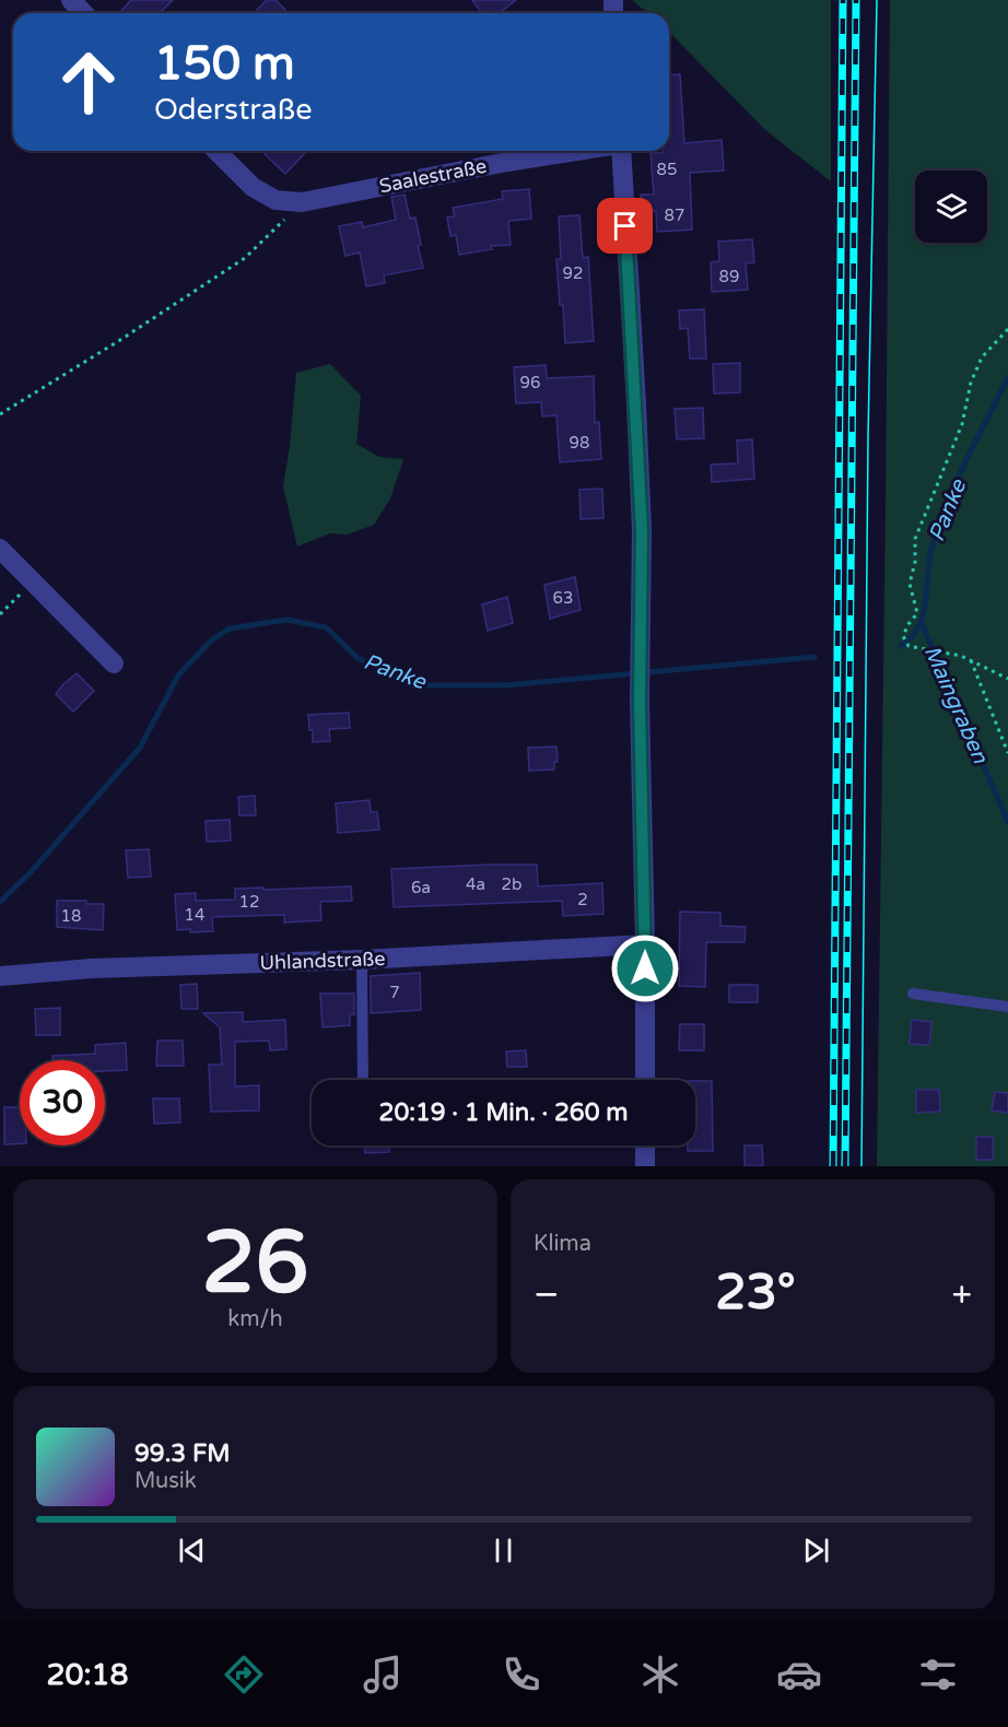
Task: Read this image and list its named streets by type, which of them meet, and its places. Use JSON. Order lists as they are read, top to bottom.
{
  "streets": {
    "street": ["Saalestraße", "Uhlandstraße"]
  },
  "water": ["Panke", "Maingraben"],
  "house_numbers": [
    "85",
    "87",
    "92",
    "89",
    "96",
    "98",
    "63",
    "4a",
    "2b",
    "6a",
    "2",
    "12",
    "14",
    "18",
    "7"
  ],
  "page": {
    "turn": ["150 m", "Oderstraße"],
    "limit": "30",
    "trip": "20:19 · 1 Min. · 260 m",
    "tile": [
      ["26", "km/h"],
      "Klima"
    ],
    "heat": ["−", "23°", "+"],
    "song": ["99.3 FM", "Musik"],
    "tabs": "20:18"
  }
}
